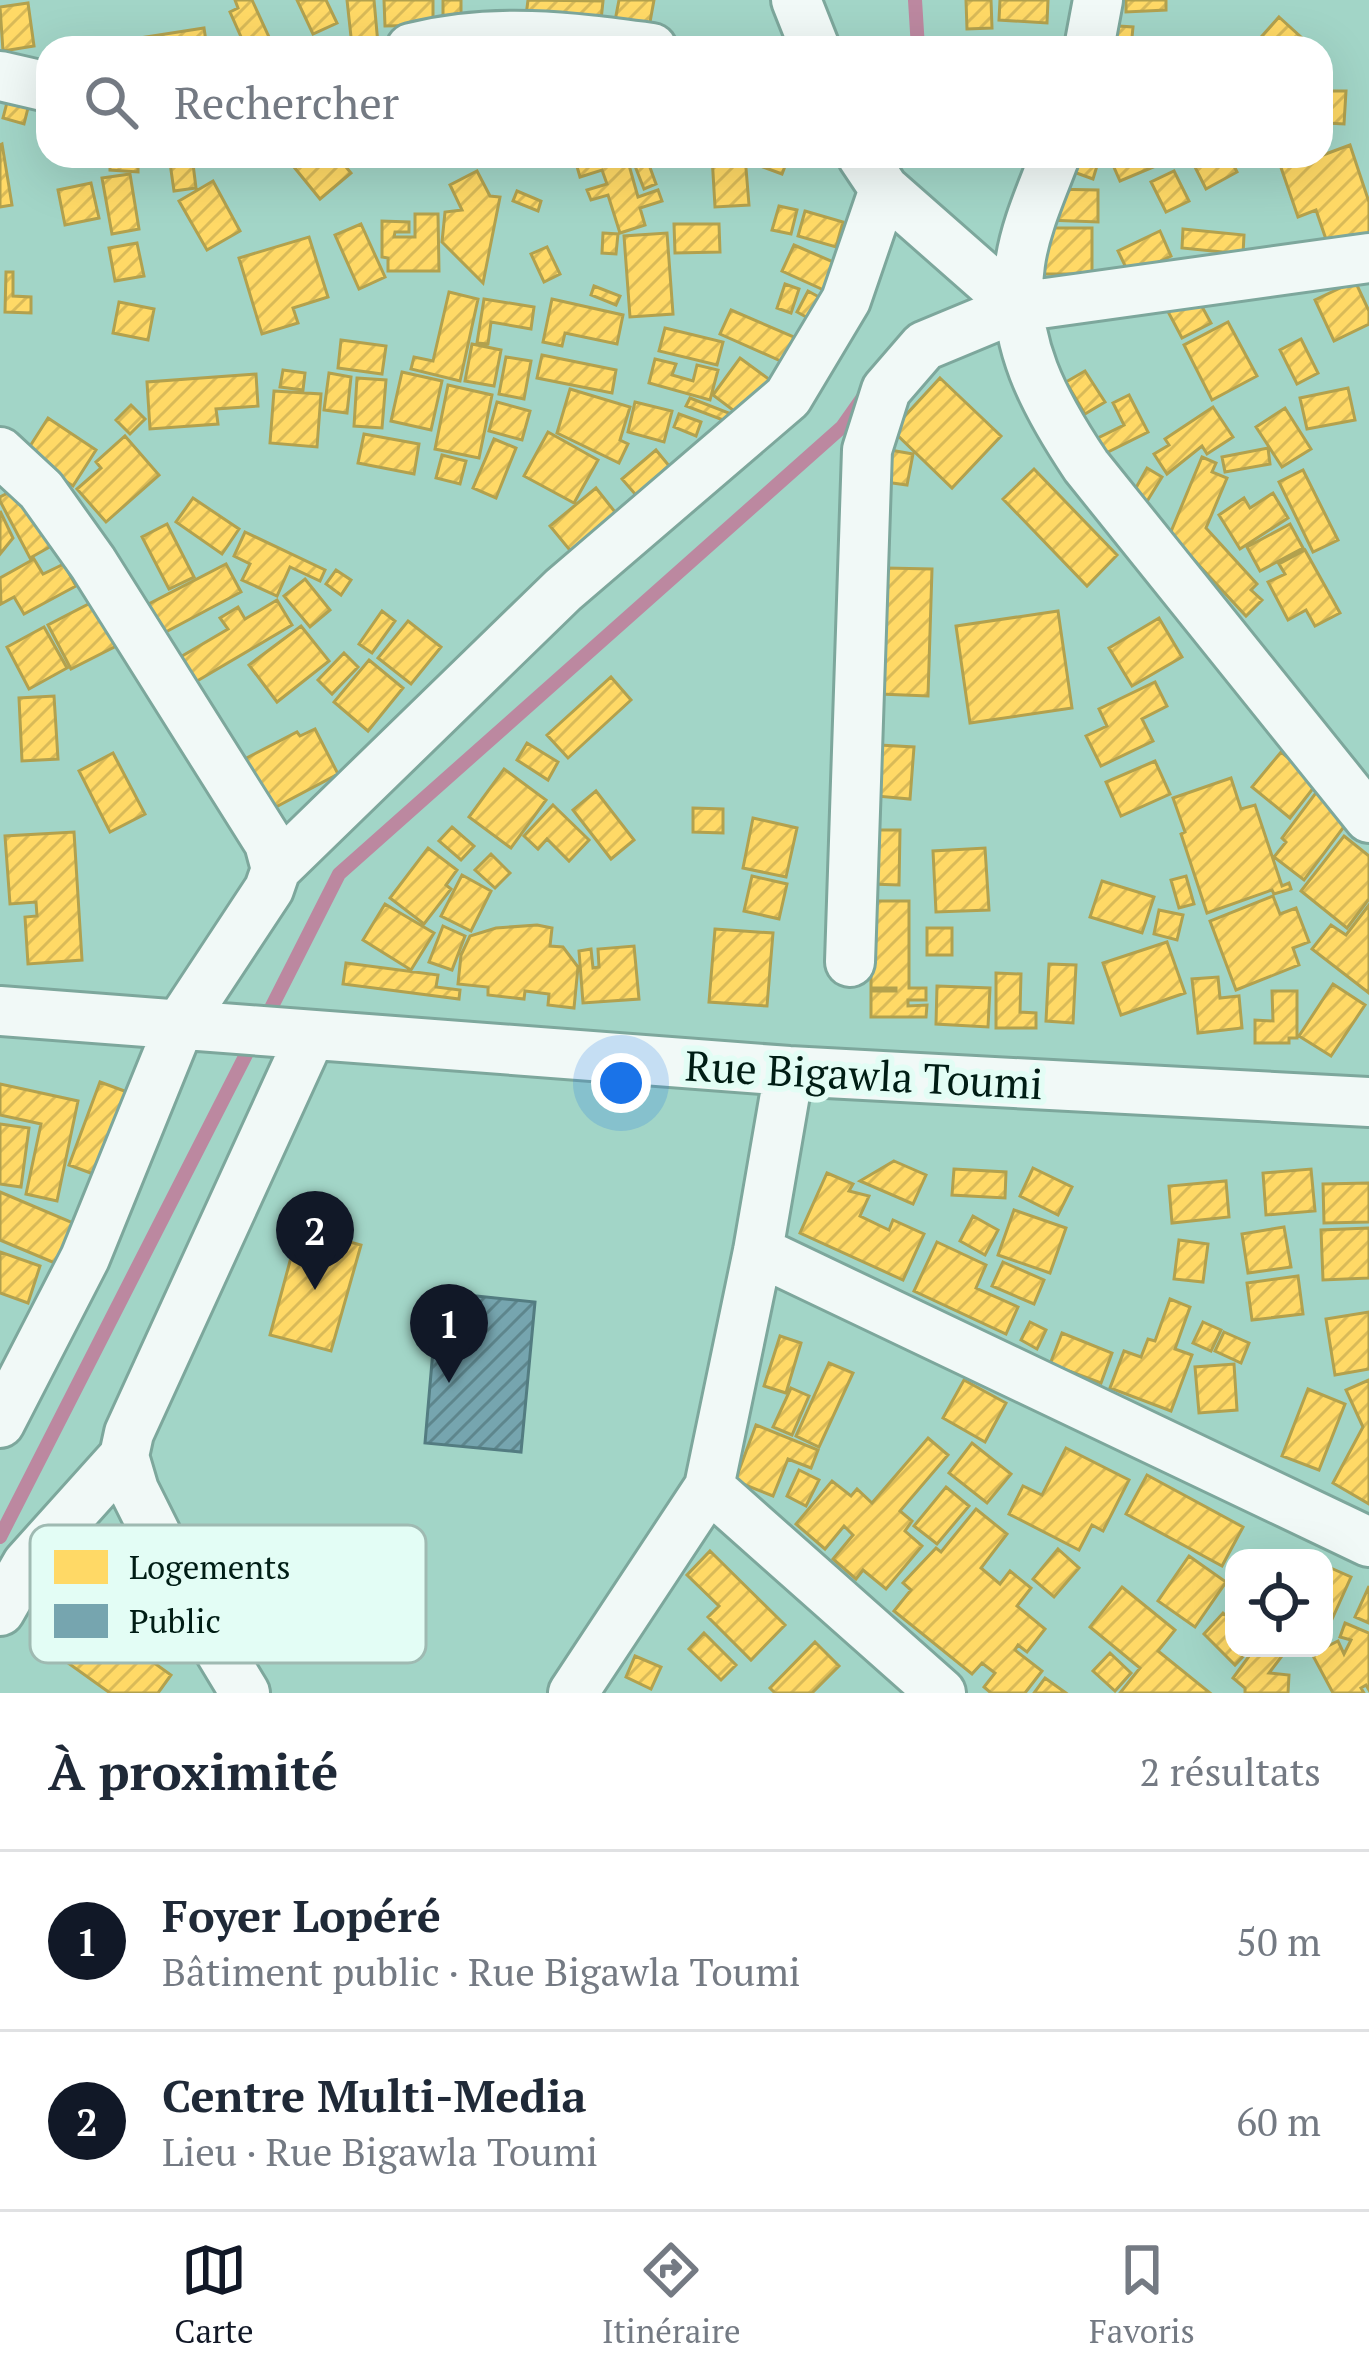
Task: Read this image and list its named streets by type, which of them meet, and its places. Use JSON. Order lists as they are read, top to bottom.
{
  "streets": {
    "street": ["Rue Bigawla Toumi"]
  },
  "legend": ["Logements", "Public"],
  "page": {
    "search": "Rechercher",
    "pins": ["2", "1"],
    "heading": ["À proximité", "2 résultats"],
    "list": [
      {
        "mark": "1",
        "name": "Foyer Lopéré",
        "note": "Bâtiment public · Rue Bigawla Toumi",
        "value": "50 m"
      },
      {
        "mark": "2",
        "name": "Centre Multi-Media",
        "note": "Lieu · Rue Bigawla Toumi",
        "value": "60 m"
      }
    ],
    "nav": ["Carte", "Itinéraire", "Favoris"]
  }
}
